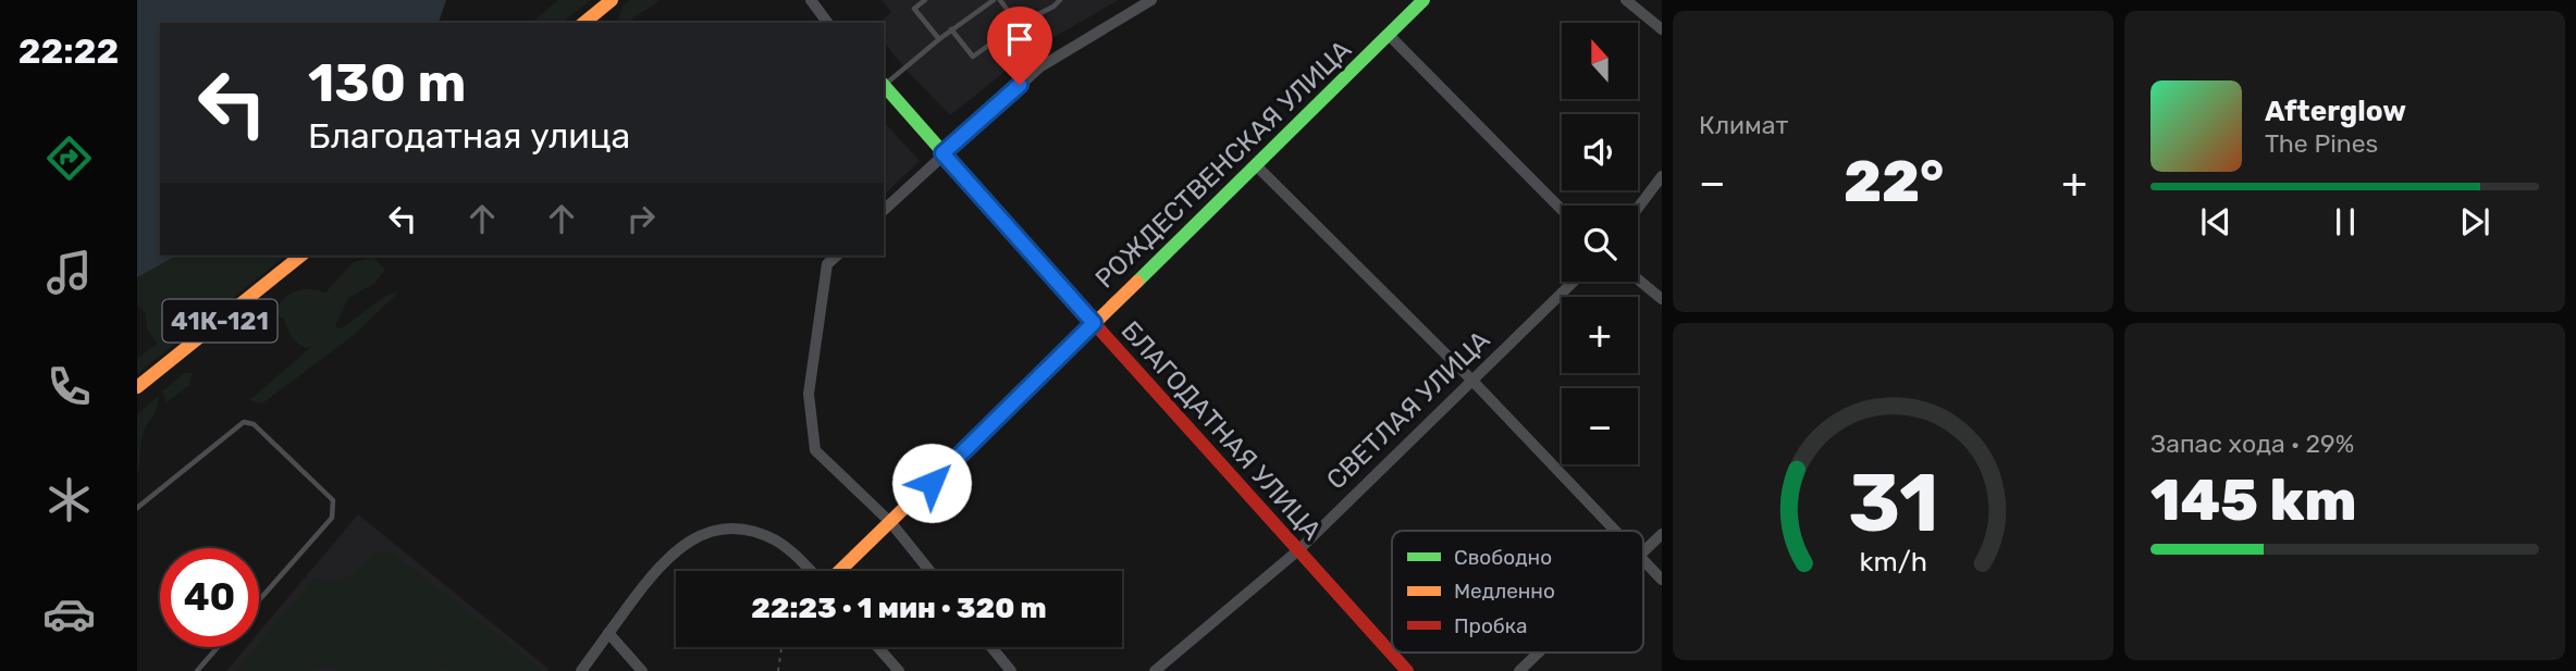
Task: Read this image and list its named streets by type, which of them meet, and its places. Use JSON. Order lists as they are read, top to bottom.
{
  "streets": {
    "street": [
      "РОЖДЕСТВЕНСКАЯ УЛИЦА",
      "41К-121",
      "СВЕТЛАЯ УЛИЦА",
      "БЛАГОДАТНАЯ УЛИЦА"
    ]
  },
  "crossings": [
    ["РОЖДЕСТВЕНСКАЯ УЛИЦА", "БЛАГОДАТНАЯ УЛИЦА"],
    ["СВЕТЛАЯ УЛИЦА", "БЛАГОДАТНАЯ УЛИЦА"]
  ],
  "legend": ["Свободно", "Медленно", "Пробка"],
  "north": "top",
  "page": {
    "tabs": "22:22",
    "tile": [
      "Климат",
      ["Запас хода · 29%", "145 km"]
    ],
    "map_buttons": ["+", "−"],
    "turn": ["130 m", "Благодатная улица"],
    "song": ["Afterglow", "The Pines"],
    "heat": ["−", "22°", "+"],
    "limit": "40",
    "trip": "22:23 · 1 мин · 320 m",
    "gauge": ["31", "km/h"]
  }
}
